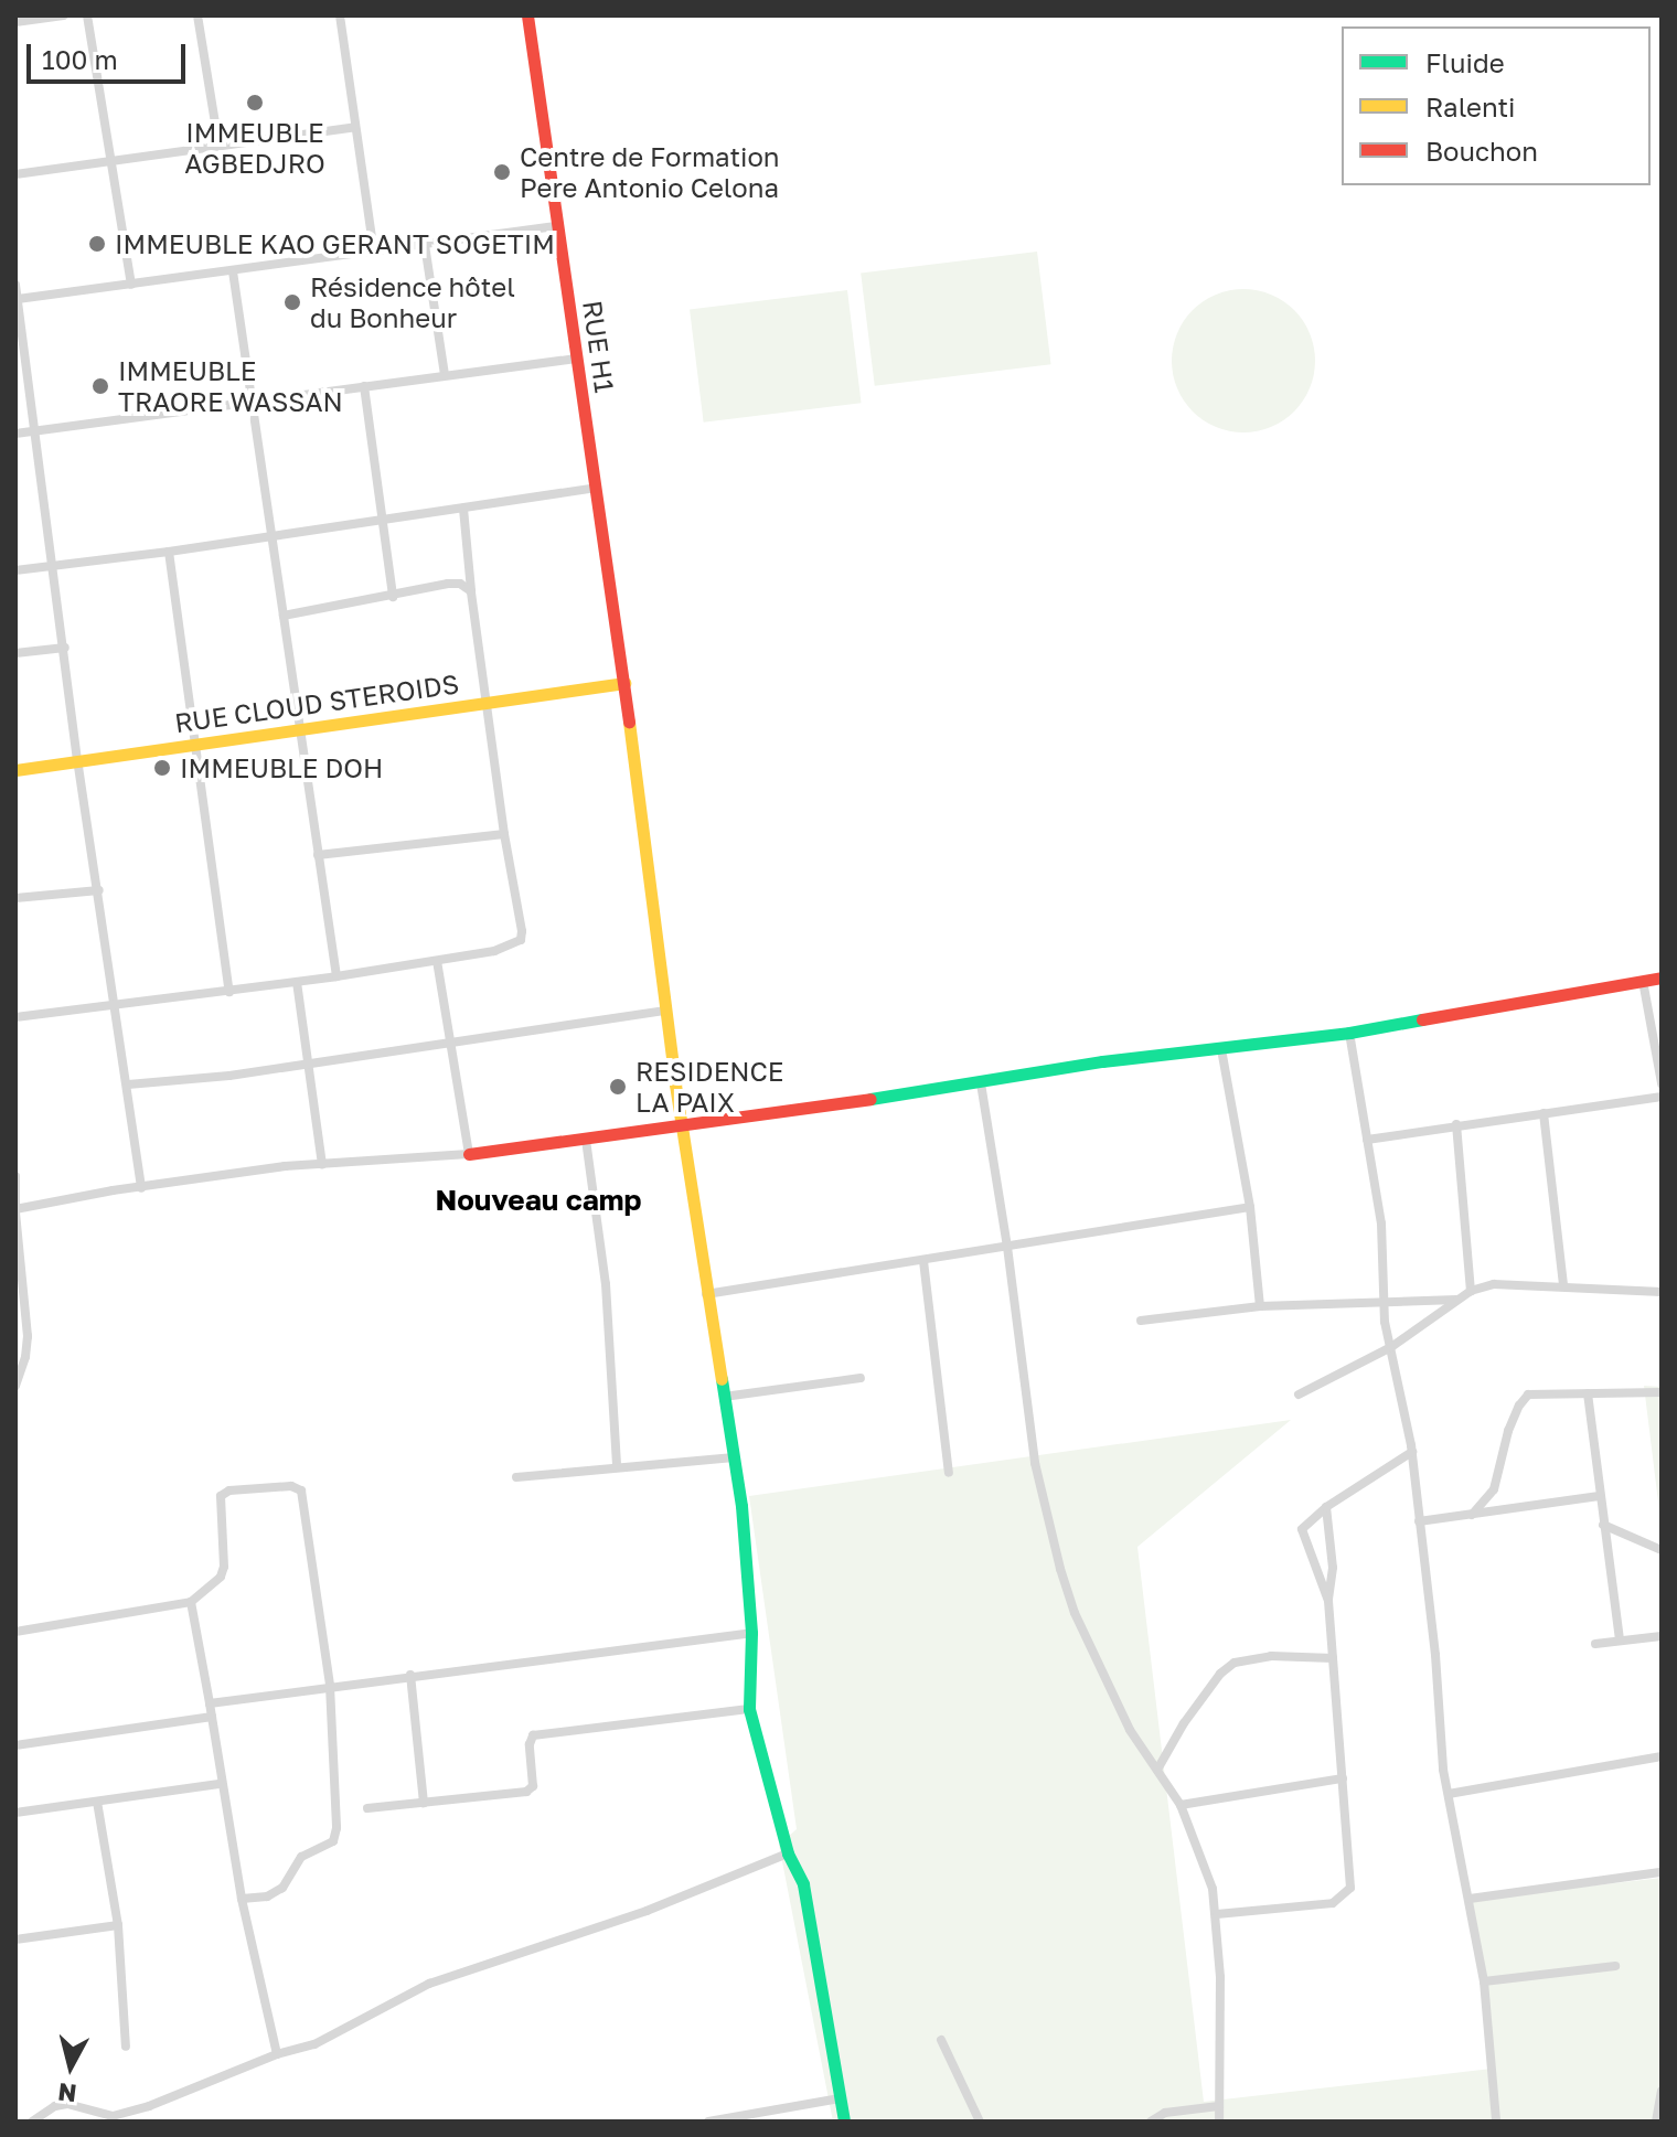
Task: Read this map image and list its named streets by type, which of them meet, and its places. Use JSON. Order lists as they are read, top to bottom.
{
  "streets": {
    "street": ["RUE H1", "RUE CLOUD STEROIDS"]
  },
  "crossings": [
    ["RUE H1", "RUE CLOUD STEROIDS"]
  ],
  "districts": ["Nouveau camp"],
  "places": [
    "IMMEUBLE AGBEDJRO",
    "Centre de Formation Pere Antonio Celona",
    "IMMEUBLE KAO GERANT SOGETIM",
    "Résidence hôtel du Bonheur",
    "IMMEUBLE TRAORE WASSAN",
    "IMMEUBLE DOH",
    "RESIDENCE LA PAIX"
  ],
  "legend": ["Fluide", "Ralenti", "Bouchon"],
  "scale_bar": "100 m",
  "north": "bottom"
}
